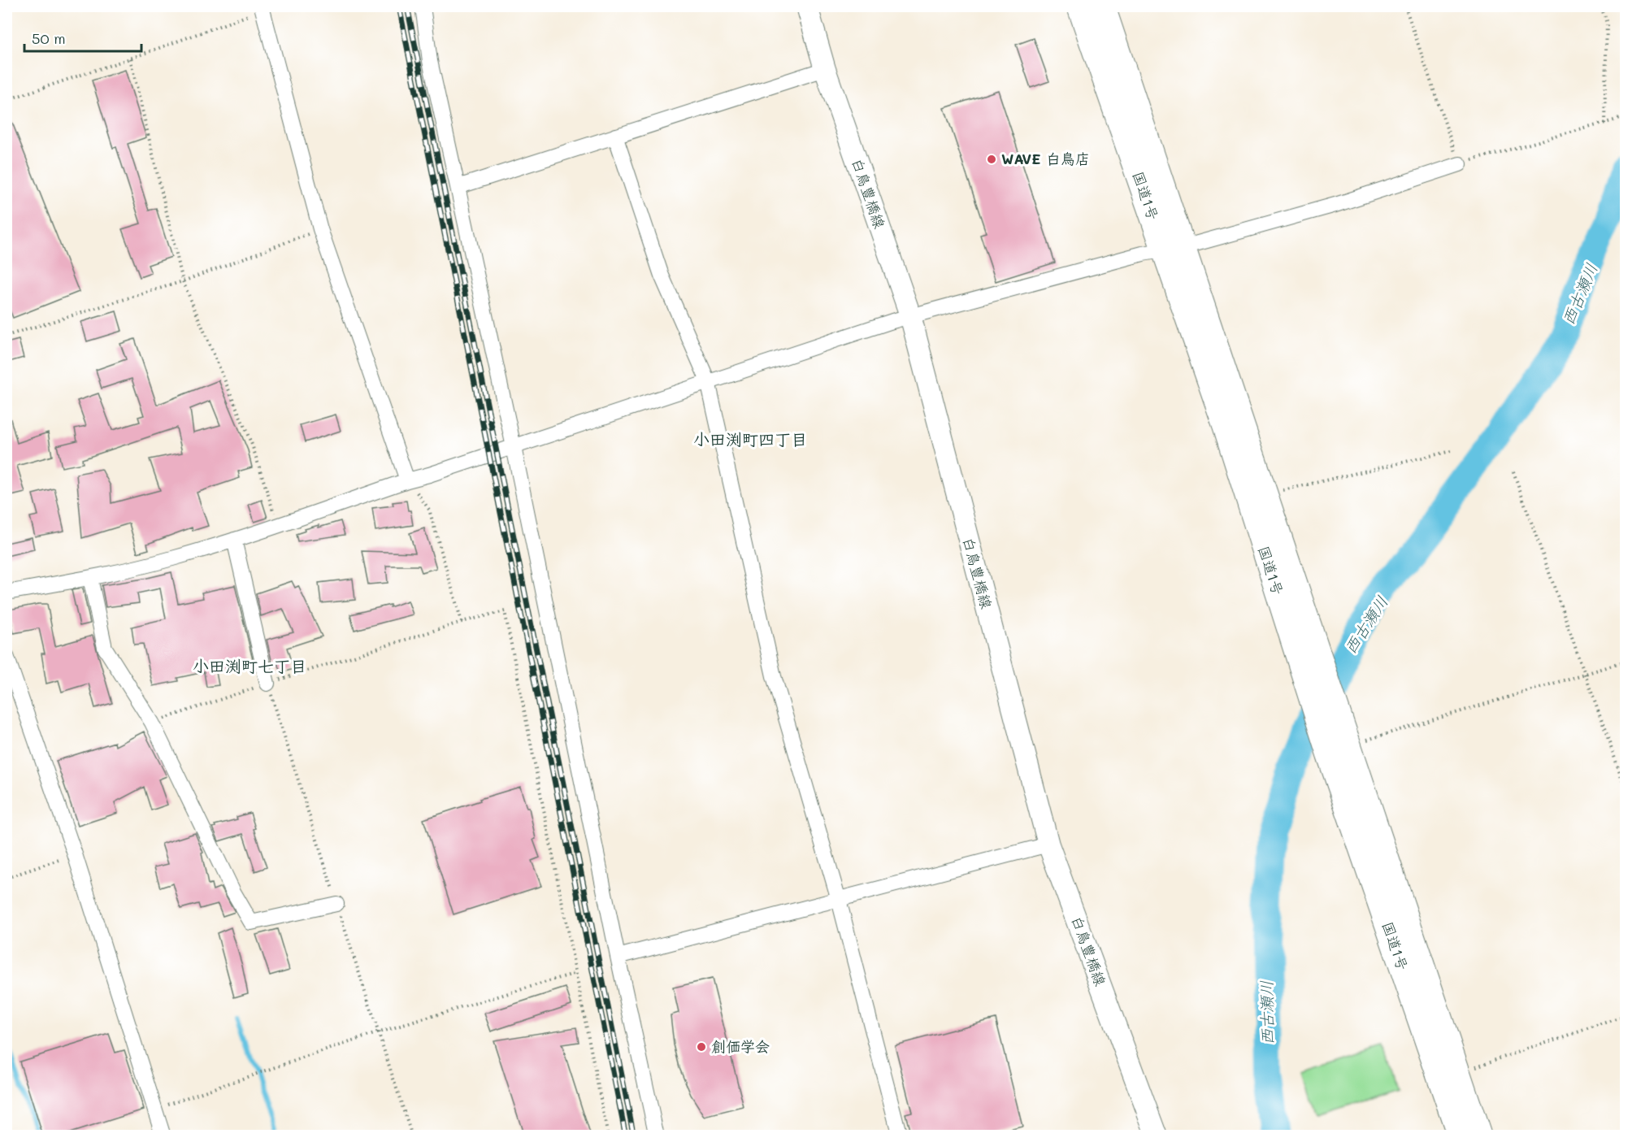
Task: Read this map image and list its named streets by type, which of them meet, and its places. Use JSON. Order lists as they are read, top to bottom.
{
  "streets": {
    "highway": ["国道1号"],
    "main road": ["白鳥豊橋線"]
  },
  "districts": ["小田渕町四丁目", "小田渕町七丁目"],
  "water": ["西古瀬川"],
  "places": ["WAVE 白鳥店", "創価学会"],
  "scale_bar": "50 m"
}
